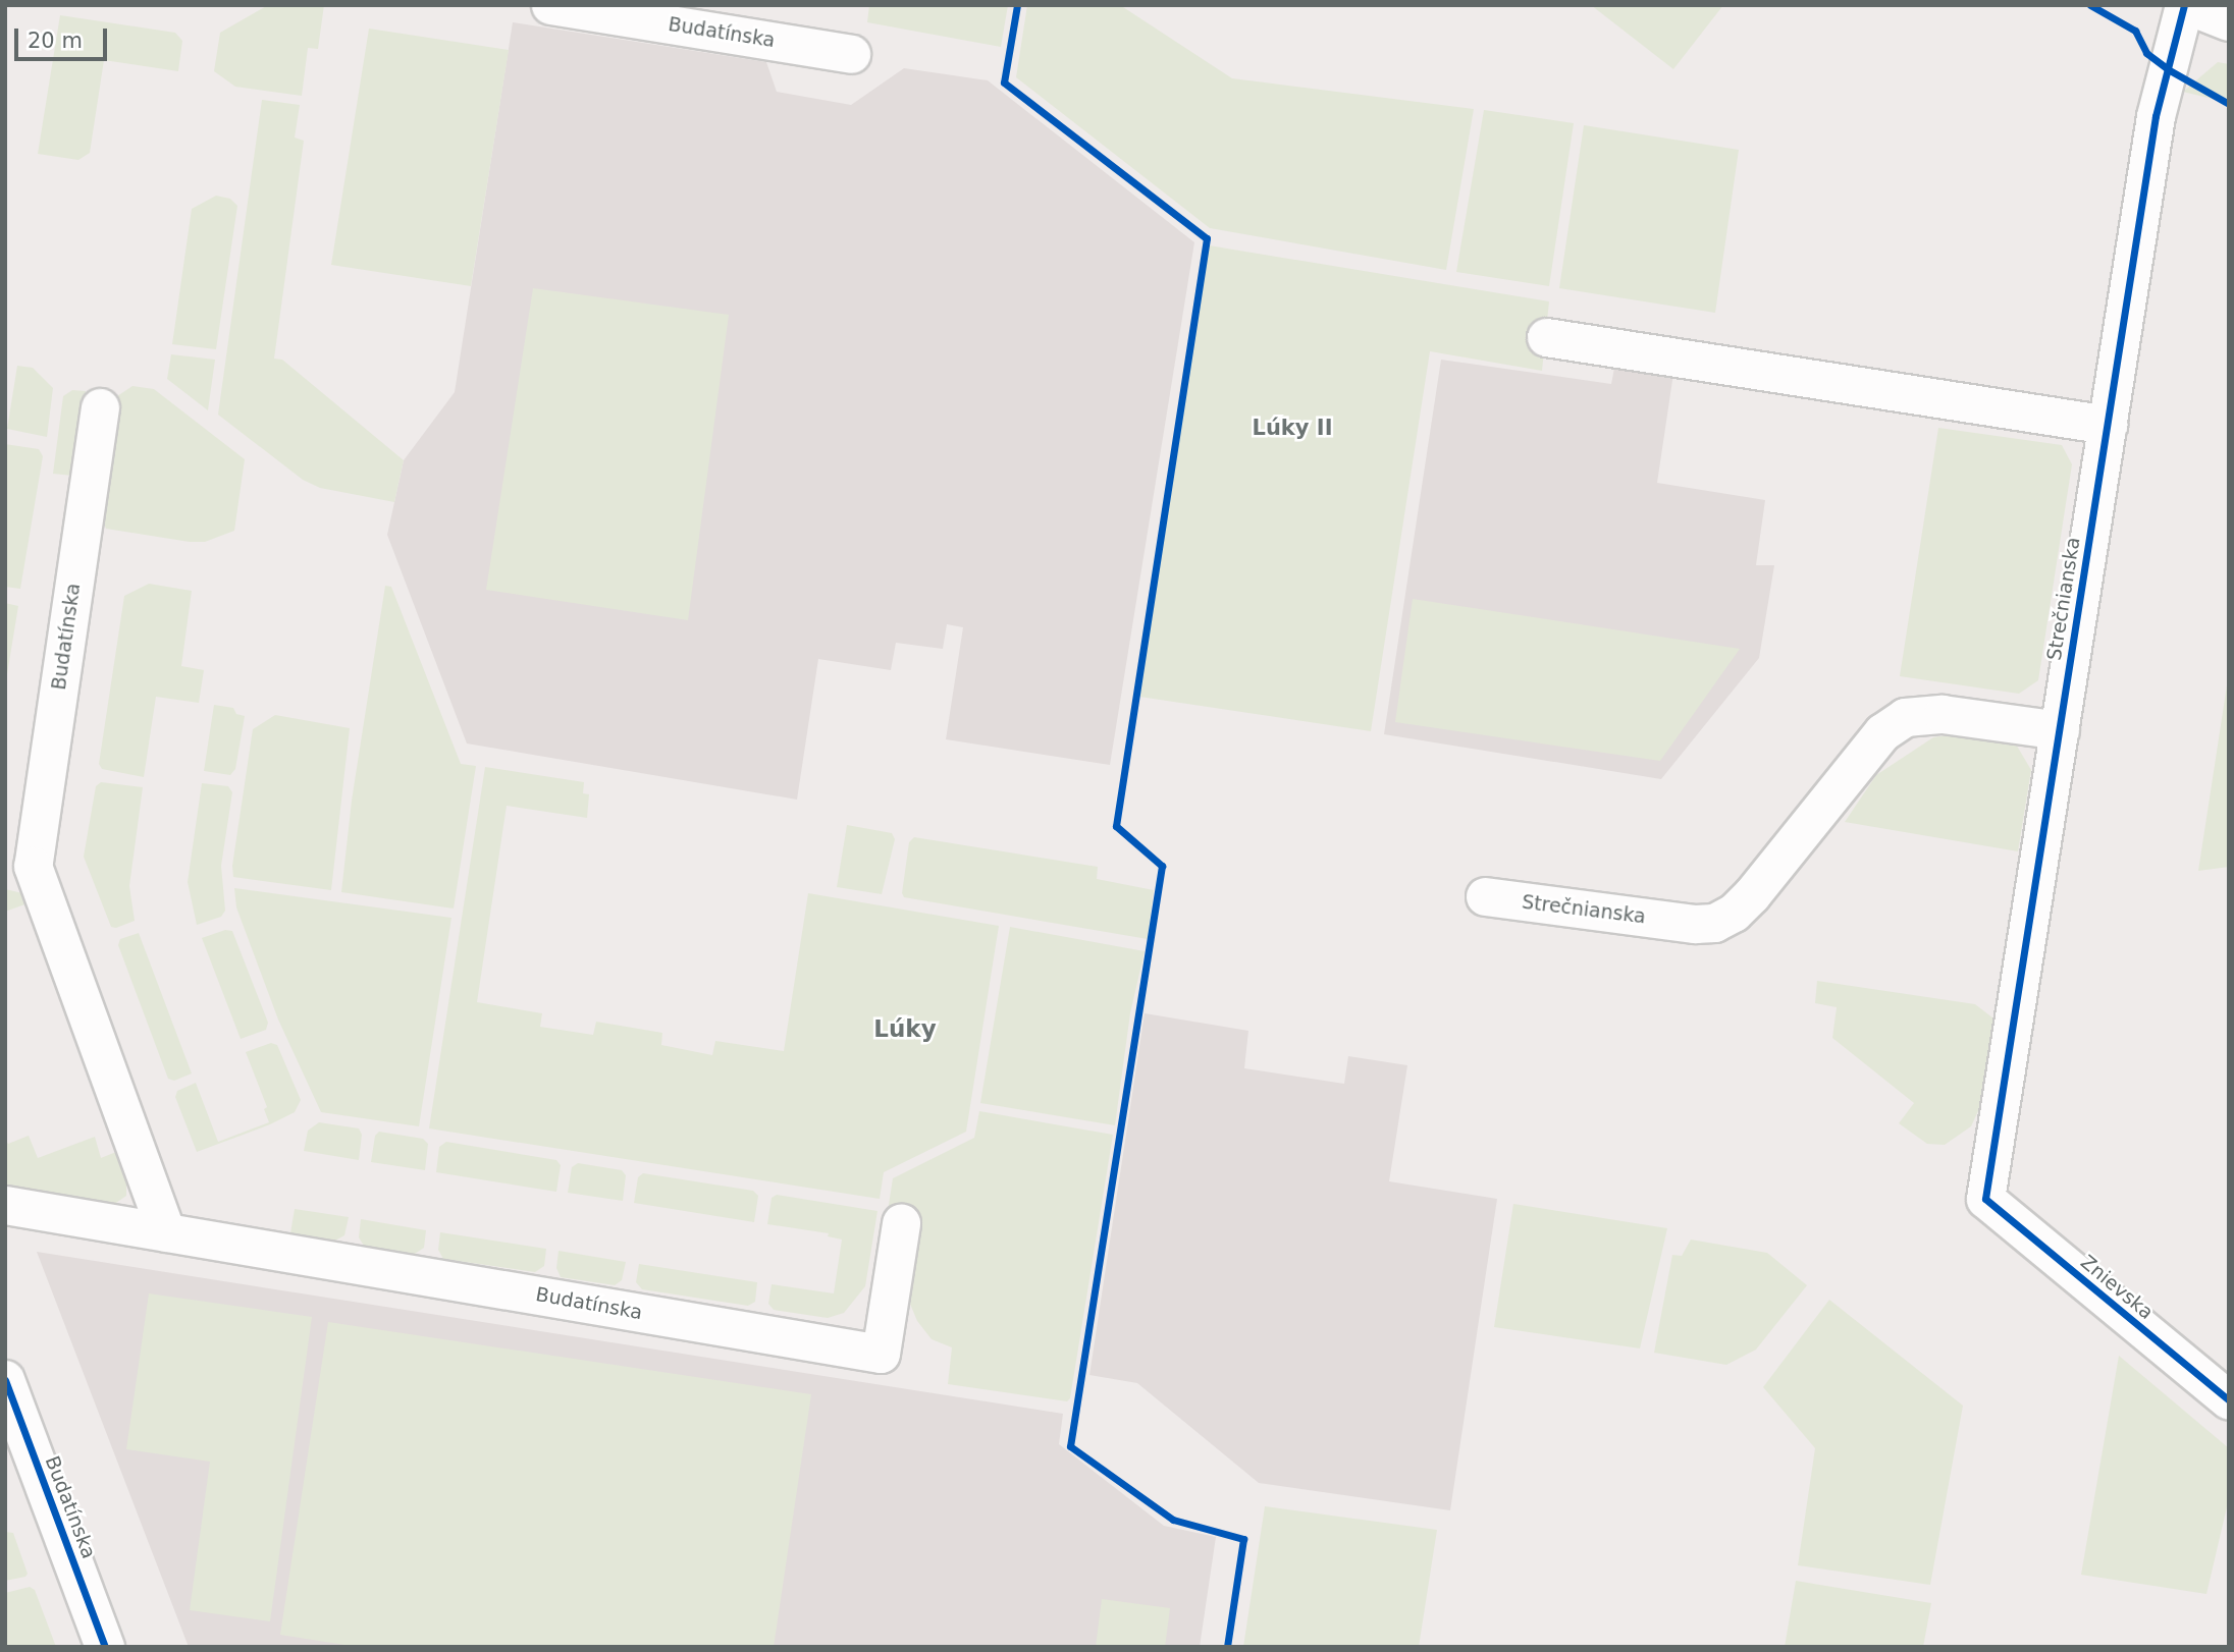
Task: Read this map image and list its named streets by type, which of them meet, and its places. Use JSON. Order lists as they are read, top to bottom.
{
  "streets": {
    "street": ["Budatínska", "Strečnianska", "Znievska"]
  },
  "crossings": [
    ["Strečnianska", "Znievska"]
  ],
  "districts": ["Lúky II", "Lúky"],
  "scale_bar": "20 m"
}
